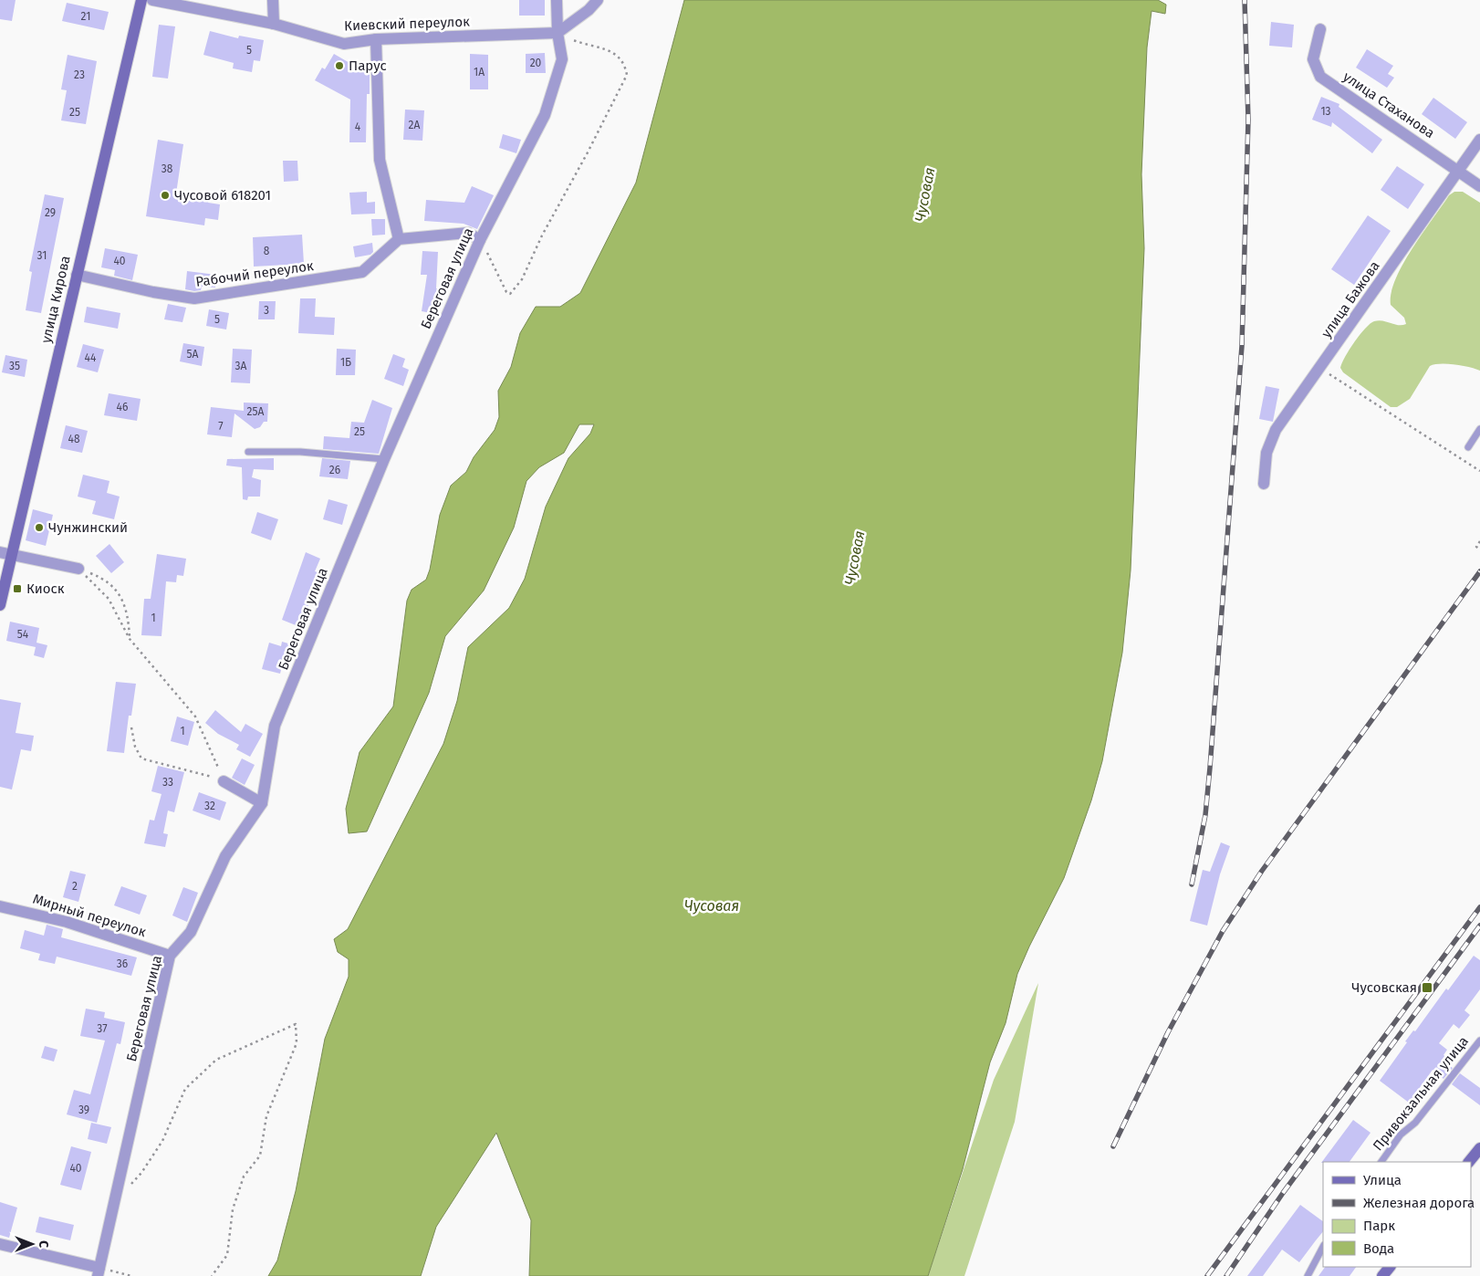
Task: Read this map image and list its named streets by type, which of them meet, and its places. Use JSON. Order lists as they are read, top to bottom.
{
  "streets": {
    "street": [
      "Киевский переулок",
      "улица Стаханова",
      "Рабочий переулок",
      "Береговая улица",
      "улица Кирова",
      "улица Бажова",
      "Мирный переулок"
    ],
    "lane": ["Привокзальная улица"]
  },
  "crossings": [
    ["Киевский переулок", "Береговая улица"],
    ["улица Стаханова", "улица Бажова"],
    ["Рабочий переулок", "улица Кирова"],
    ["Береговая улица", "Мирный переулок"]
  ],
  "water": ["Чусовая"],
  "places": {
    "other": ["Парус", "Чусовой 618201", "Чунжинский"],
    "transit": ["Киоск", "Чусовская"]
  },
  "house_numbers": [
    "21",
    "5",
    "20",
    "1А",
    "23",
    "13",
    "25",
    "2А",
    "4",
    "38",
    "29",
    "8",
    "31",
    "40",
    "3",
    "5",
    "5А",
    "44",
    "1Б",
    "35",
    "3А",
    "46",
    "25А",
    "7",
    "25",
    "48",
    "26",
    "1",
    "54",
    "1",
    "33",
    "32",
    "2",
    "36",
    "37",
    "39",
    "40"
  ],
  "legend": [
    "Улица",
    "Железная дорога",
    "Парк",
    "Вода"
  ],
  "north": "right"
}
